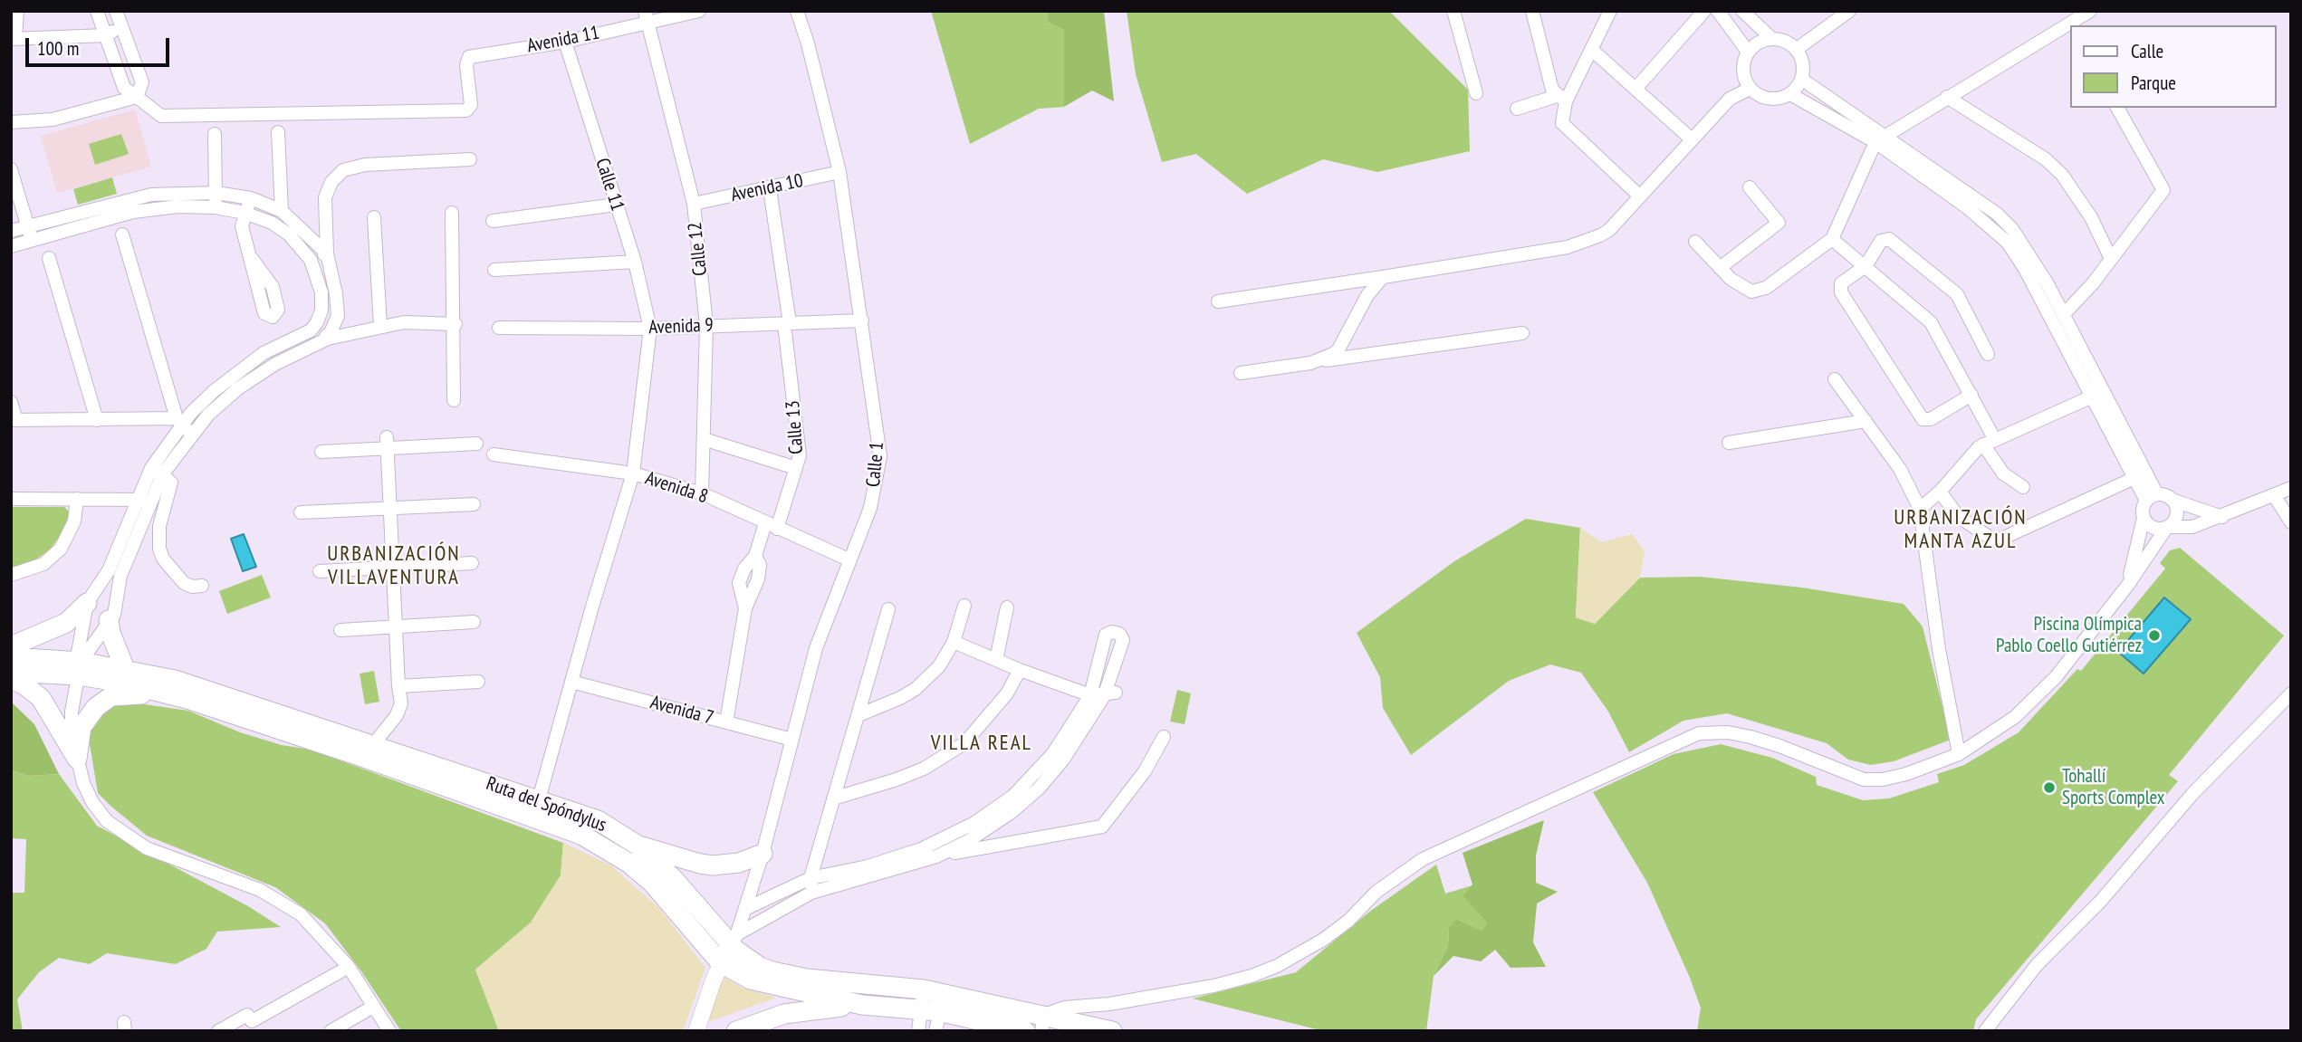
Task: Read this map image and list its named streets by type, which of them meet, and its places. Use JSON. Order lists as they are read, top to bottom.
{
  "streets": {
    "highway": ["Ruta del Spóndylus"],
    "street": [
      "Avenida 11",
      "Calle 11",
      "Avenida 10",
      "Calle 12",
      "Avenida 9",
      "Calle 13",
      "Calle 1",
      "Avenida 8",
      "Avenida 7"
    ]
  },
  "crossings": [
    ["Avenida 11", "Calle 11"],
    ["Avenida 11", "Calle 12"],
    ["Calle 11", "Avenida 9"],
    ["Calle 11", "Avenida 8"],
    ["Calle 11", "Avenida 7"],
    ["Calle 11", "Ruta del Spóndylus"],
    ["Avenida 10", "Calle 12"],
    ["Avenida 10", "Calle 13"],
    ["Avenida 10", "Calle 1"],
    ["Calle 12", "Avenida 9"],
    ["Calle 12", "Avenida 8"],
    ["Avenida 9", "Calle 13"],
    ["Avenida 9", "Calle 1"],
    ["Calle 13", "Avenida 8"],
    ["Calle 13", "Avenida 7"],
    ["Calle 1", "Avenida 8"],
    ["Calle 1", "Avenida 7"],
    ["Calle 1", "Ruta del Spóndylus"]
  ],
  "districts": ["URBANIZACIÓN MANTA AZUL", "URBANIZACIÓN VILLAVENTURA", "VILLA REAL"],
  "places": ["Piscina Olímpica Pablo Coello Gutiérrez", "Tohallí Sports Complex"],
  "legend": ["Calle", "Parque"],
  "scale_bar": "100 m"
}
